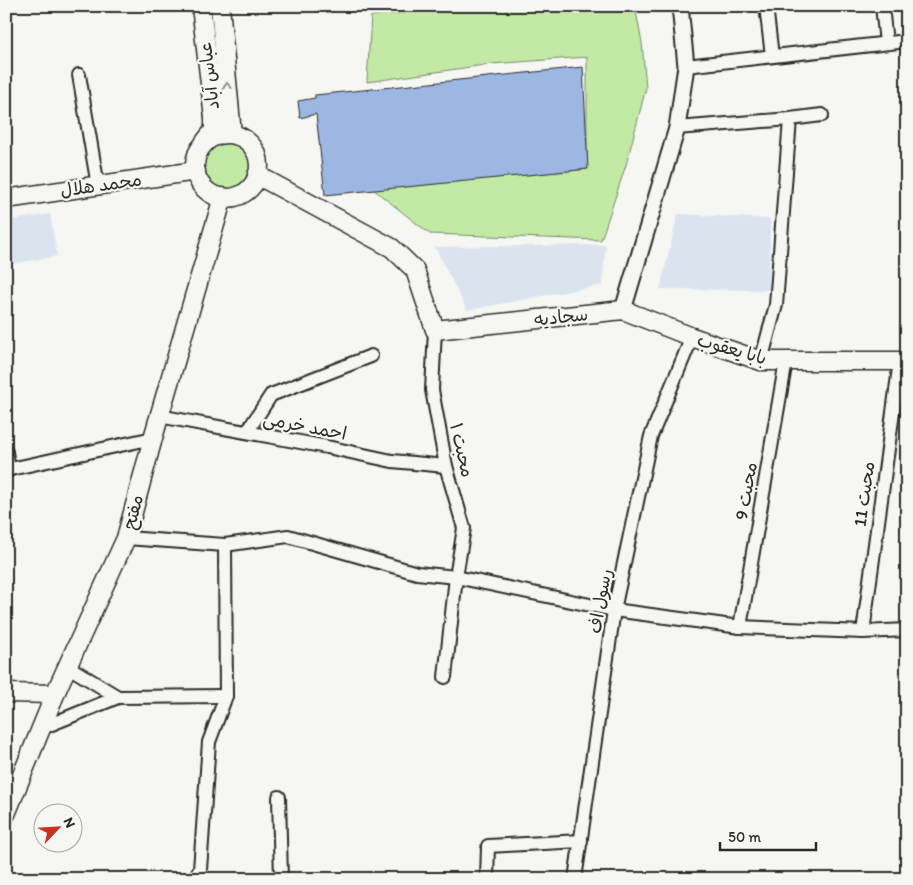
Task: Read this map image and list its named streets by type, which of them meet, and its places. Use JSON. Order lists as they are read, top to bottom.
{
  "streets": {
    "main road": [
      "عباس آباد",
      "محمد هلال",
      "سجادیه",
      "بابا یعقوب",
      "مفتح"
    ],
    "street": [
      "احمد خرمی",
      "محبت ۱",
      "محبت 9",
      "محبت 11",
      "رسول اف"
    ]
  },
  "crossings": [
    ["عباس آباد", "محمد هلال"],
    ["عباس آباد", "مفتح"],
    ["محمد هلال", "مفتح"],
    ["سجادیه", "بابا یعقوب"],
    ["سجادیه", "محبت ۱"],
    ["بابا یعقوب", "محبت 9"],
    ["بابا یعقوب", "محبت 11"],
    ["بابا یعقوب", "رسول اف"],
    ["احمد خرمی", "محبت ۱"],
    ["احمد خرمی", "مفتح"]
  ],
  "scale_bar": "50 m",
  "north": "top right"
}
